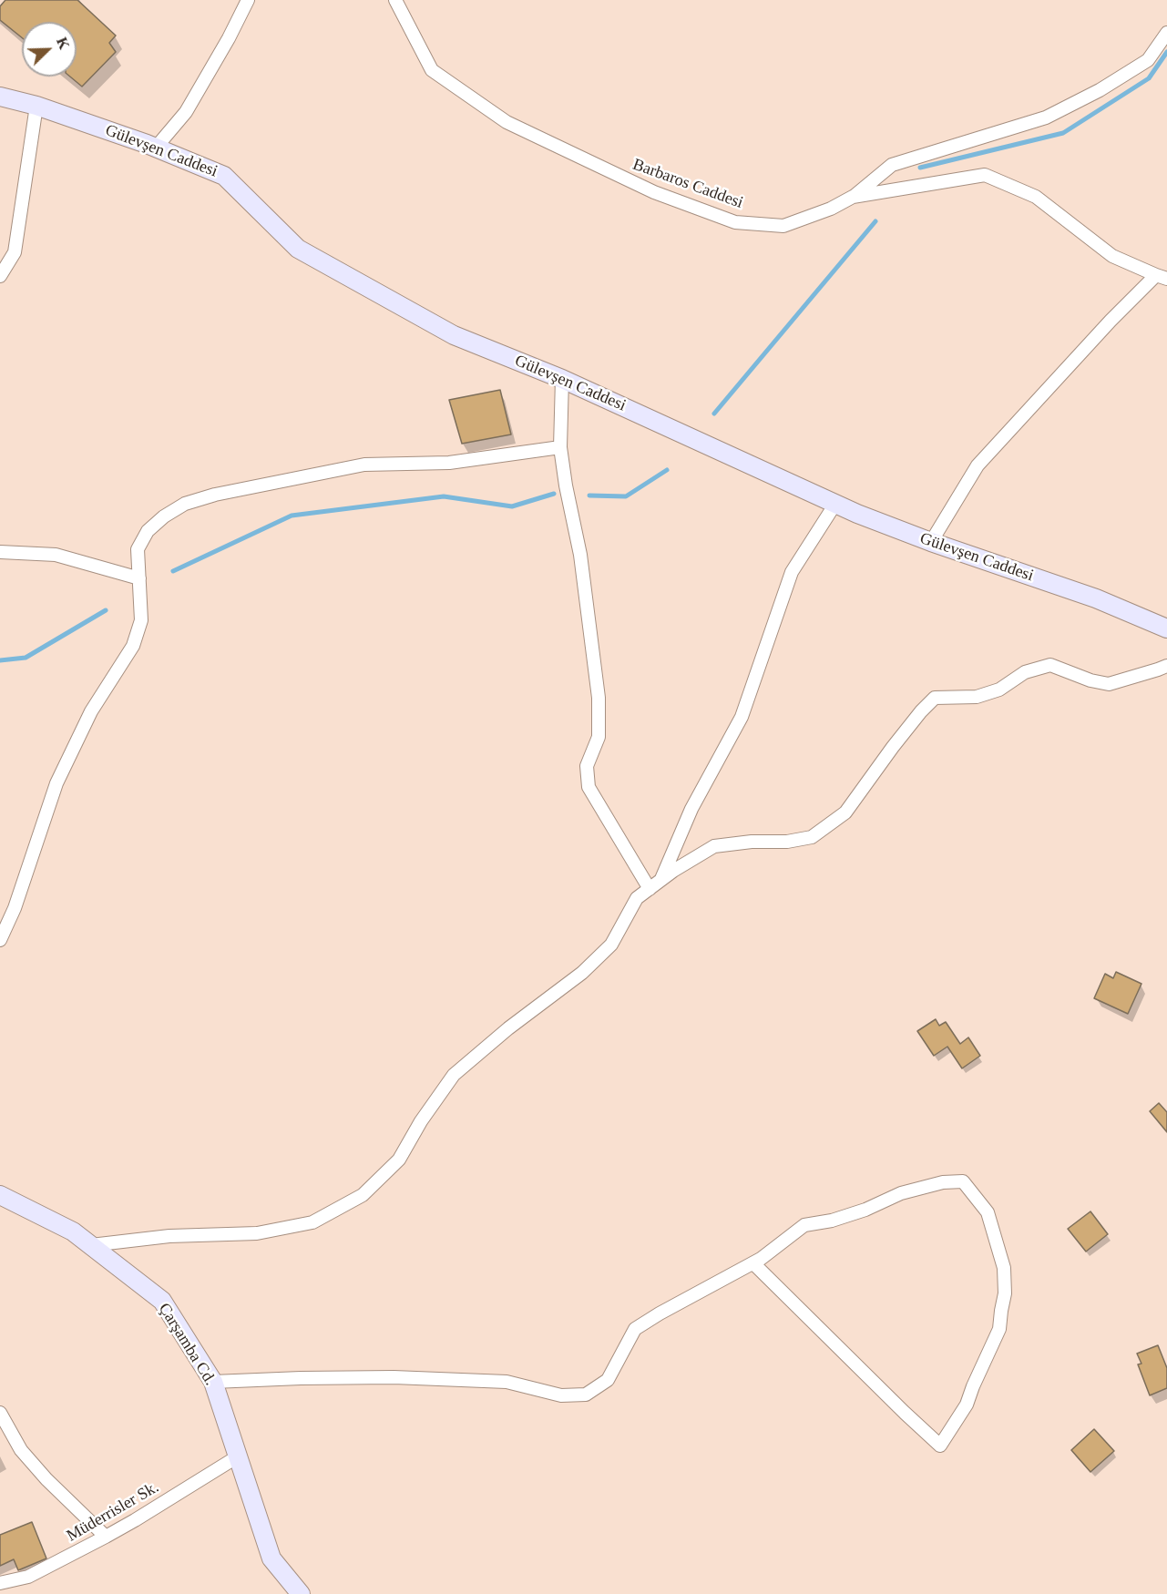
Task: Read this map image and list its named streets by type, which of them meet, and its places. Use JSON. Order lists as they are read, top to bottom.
{
  "streets": {
    "street": [
      "Gülevşen Caddesi",
      "Barbaros Caddesi",
      "Çarşamba Cd.",
      "Müderrisler Sk."
    ]
  },
  "crossings": [
    ["Çarşamba Cd.", "Müderrisler Sk."]
  ],
  "north": "top right"
}
